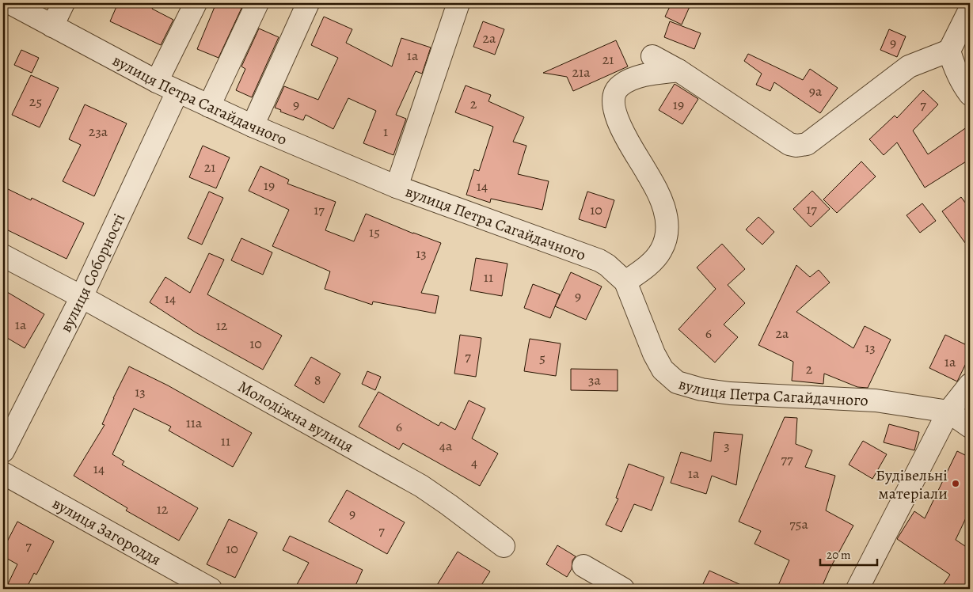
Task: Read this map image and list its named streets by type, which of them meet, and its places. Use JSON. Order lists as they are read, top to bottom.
{
  "streets": {
    "street": [
      "вулиця Петра Сагайдачного",
      "вулиця Соборності",
      "Молодіжна вулиця",
      "вулиця Загороддя"
    ]
  },
  "crossings": [
    ["вулиця Петра Сагайдачного", "вулиця Соборності"],
    ["вулиця Соборності", "Молодіжна вулиця"]
  ],
  "places": ["Будівельні матеріали"],
  "house_numbers": [
    "2а",
    "9",
    "1а",
    "21",
    "21а",
    "9а",
    "25",
    "2",
    "9",
    "19",
    "7",
    "23а",
    "1",
    "21",
    "19",
    "14",
    "17",
    "17",
    "10",
    "15",
    "13",
    "11",
    "9",
    "14",
    "1а",
    "12",
    "6",
    "2а",
    "10",
    "13",
    "7",
    "5",
    "1а",
    "2",
    "8",
    "3а",
    "13",
    "11а",
    "6",
    "11",
    "4а",
    "3",
    "77",
    "4",
    "14",
    "1а",
    "12",
    "9",
    "75а",
    "7",
    "7",
    "10"
  ],
  "scale_bar": "20 m"
}
